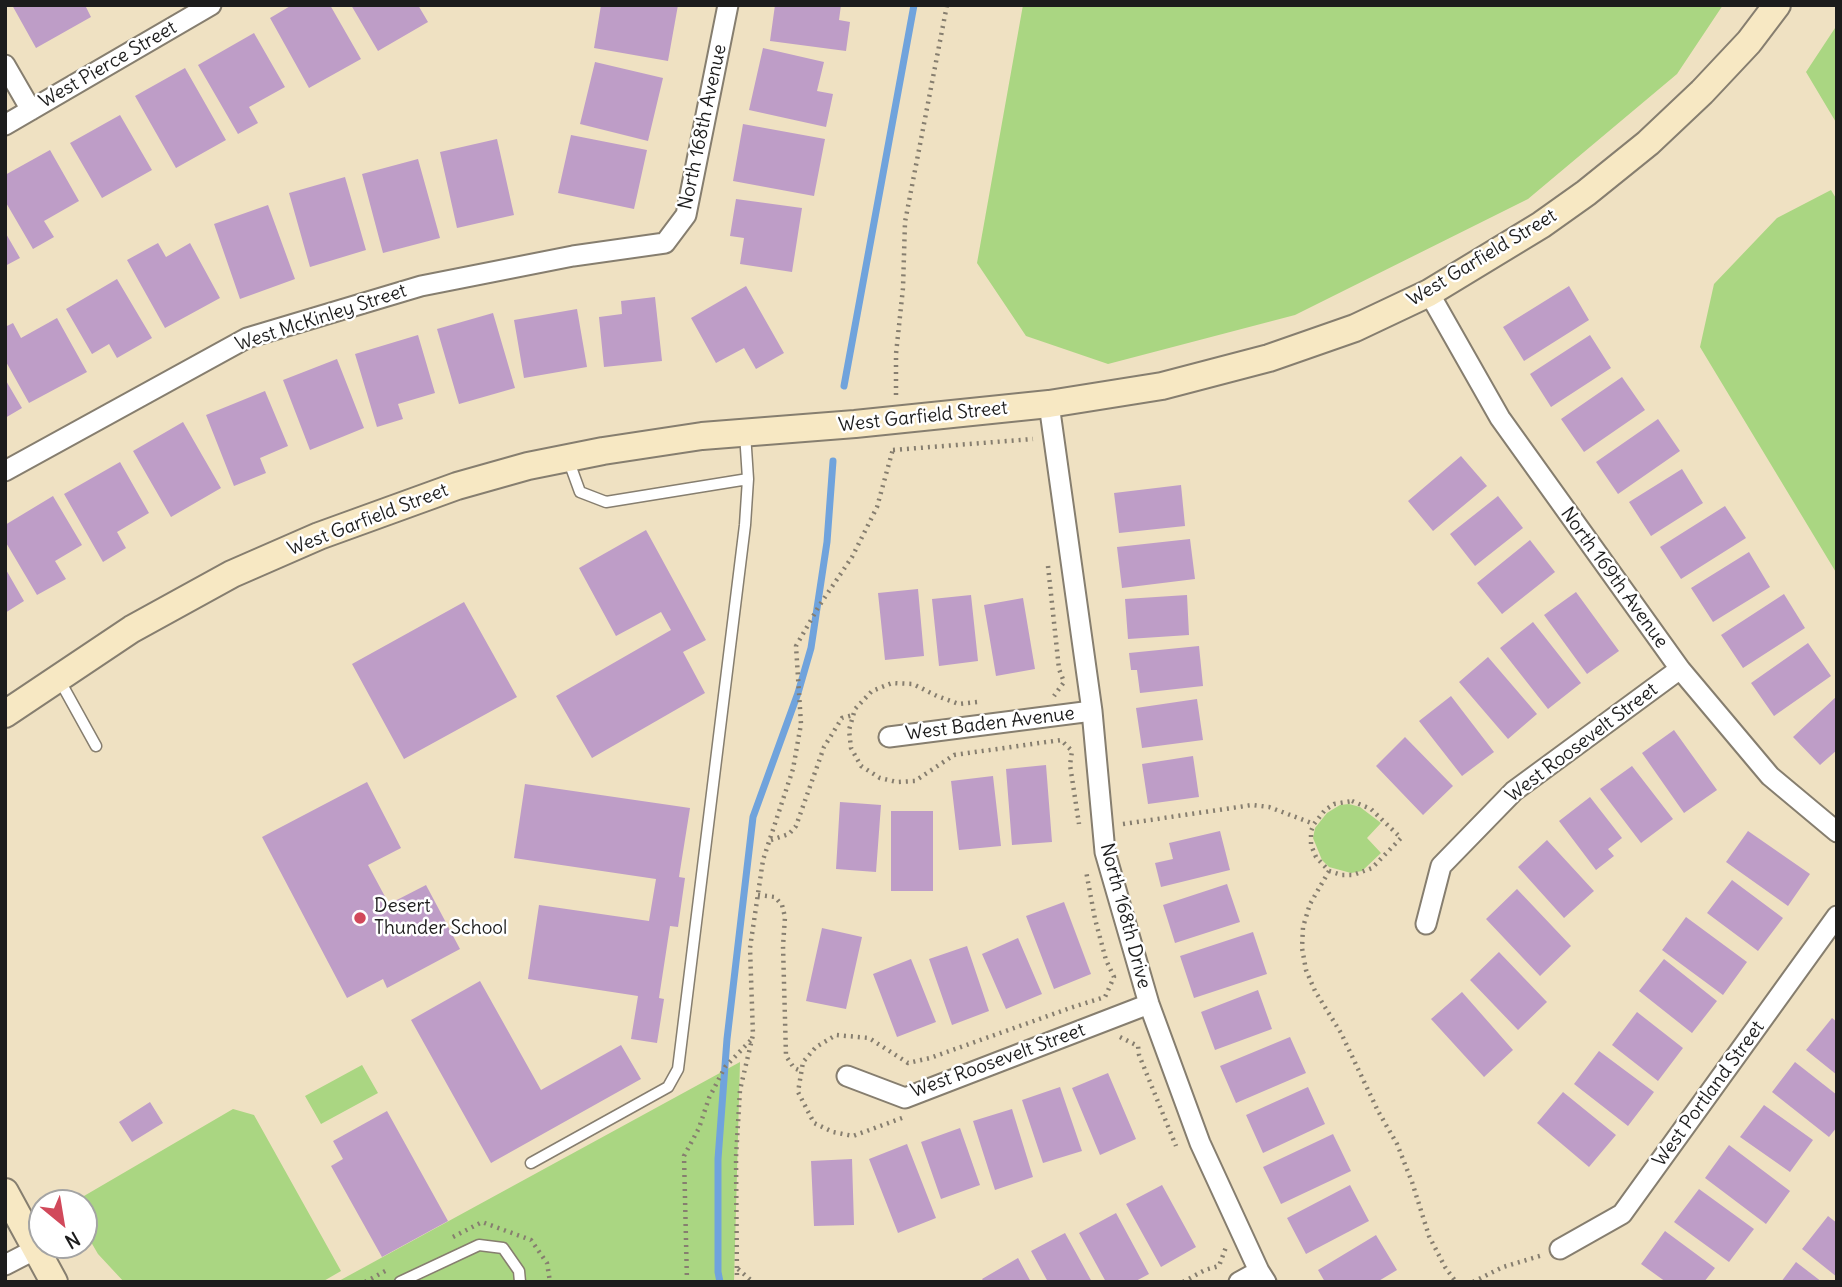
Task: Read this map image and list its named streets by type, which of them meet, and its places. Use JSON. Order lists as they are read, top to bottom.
{
  "streets": {
    "street": [
      "West Pierce Street",
      "North 168th Avenue",
      "West Garfield Street",
      "West McKinley Street",
      "North 169th Avenue",
      "West Baden Avenue",
      "West Roosevelt Street",
      "North 168th Drive",
      "West Portland Street"
    ]
  },
  "crossings": [
    ["North 168th Avenue", "West McKinley Street"],
    ["West Garfield Street", "North 169th Avenue"],
    ["West Garfield Street", "North 168th Drive"],
    ["North 169th Avenue", "West Roosevelt Street"],
    ["West Baden Avenue", "North 168th Drive"],
    ["West Roosevelt Street", "North 168th Drive"]
  ],
  "places": ["Desert Thunder School"],
  "north": "bottom right"
}
